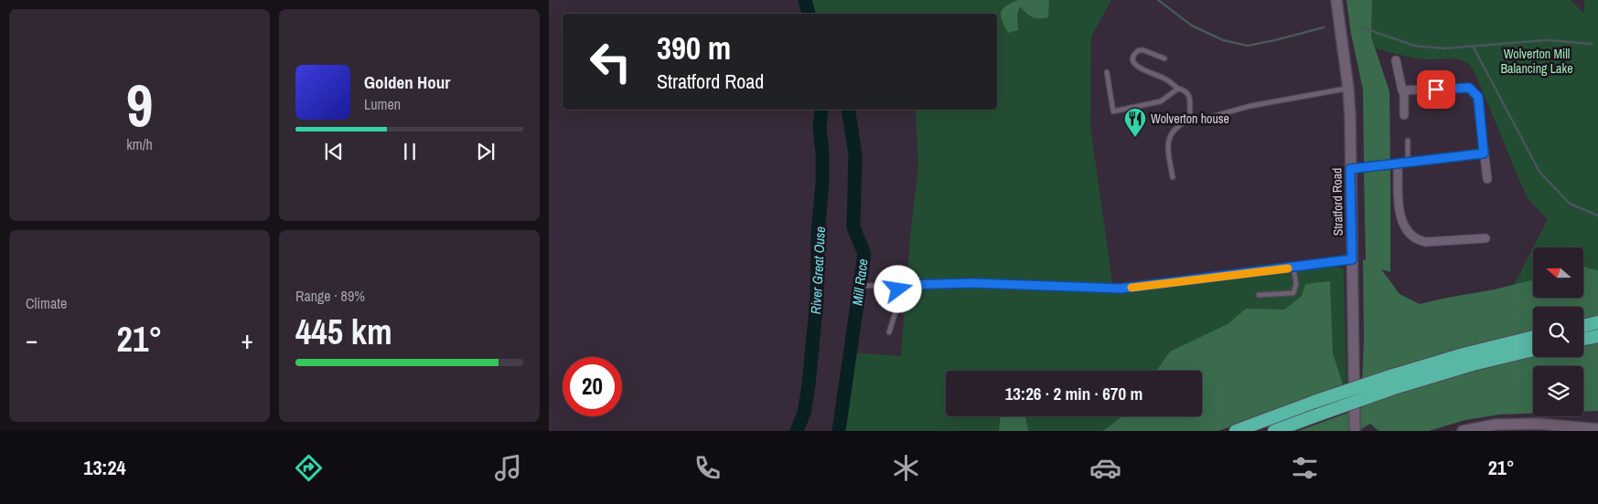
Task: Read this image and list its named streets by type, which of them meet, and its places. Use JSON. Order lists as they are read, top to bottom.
{
  "streets": {
    "street": ["Stratford Road"]
  },
  "water": ["River Great Ouse", "Mill Race"],
  "parks": ["Wolverton Mill Balancing Lake"],
  "places": {
    "restaurant": ["Wolverton house"]
  },
  "north": "left",
  "page": {
    "tile": [
      ["9", "km/h"],
      "Climate",
      ["Range · 89%", "445 km"]
    ],
    "turn": ["390 m", "Stratford Road"],
    "song": ["Golden Hour", "Lumen"],
    "heat": ["−", "21°", "+"],
    "limit": "20",
    "trip": "13:26 · 2 min · 670 m",
    "tabs": ["13:24", "21°"]
  }
}
